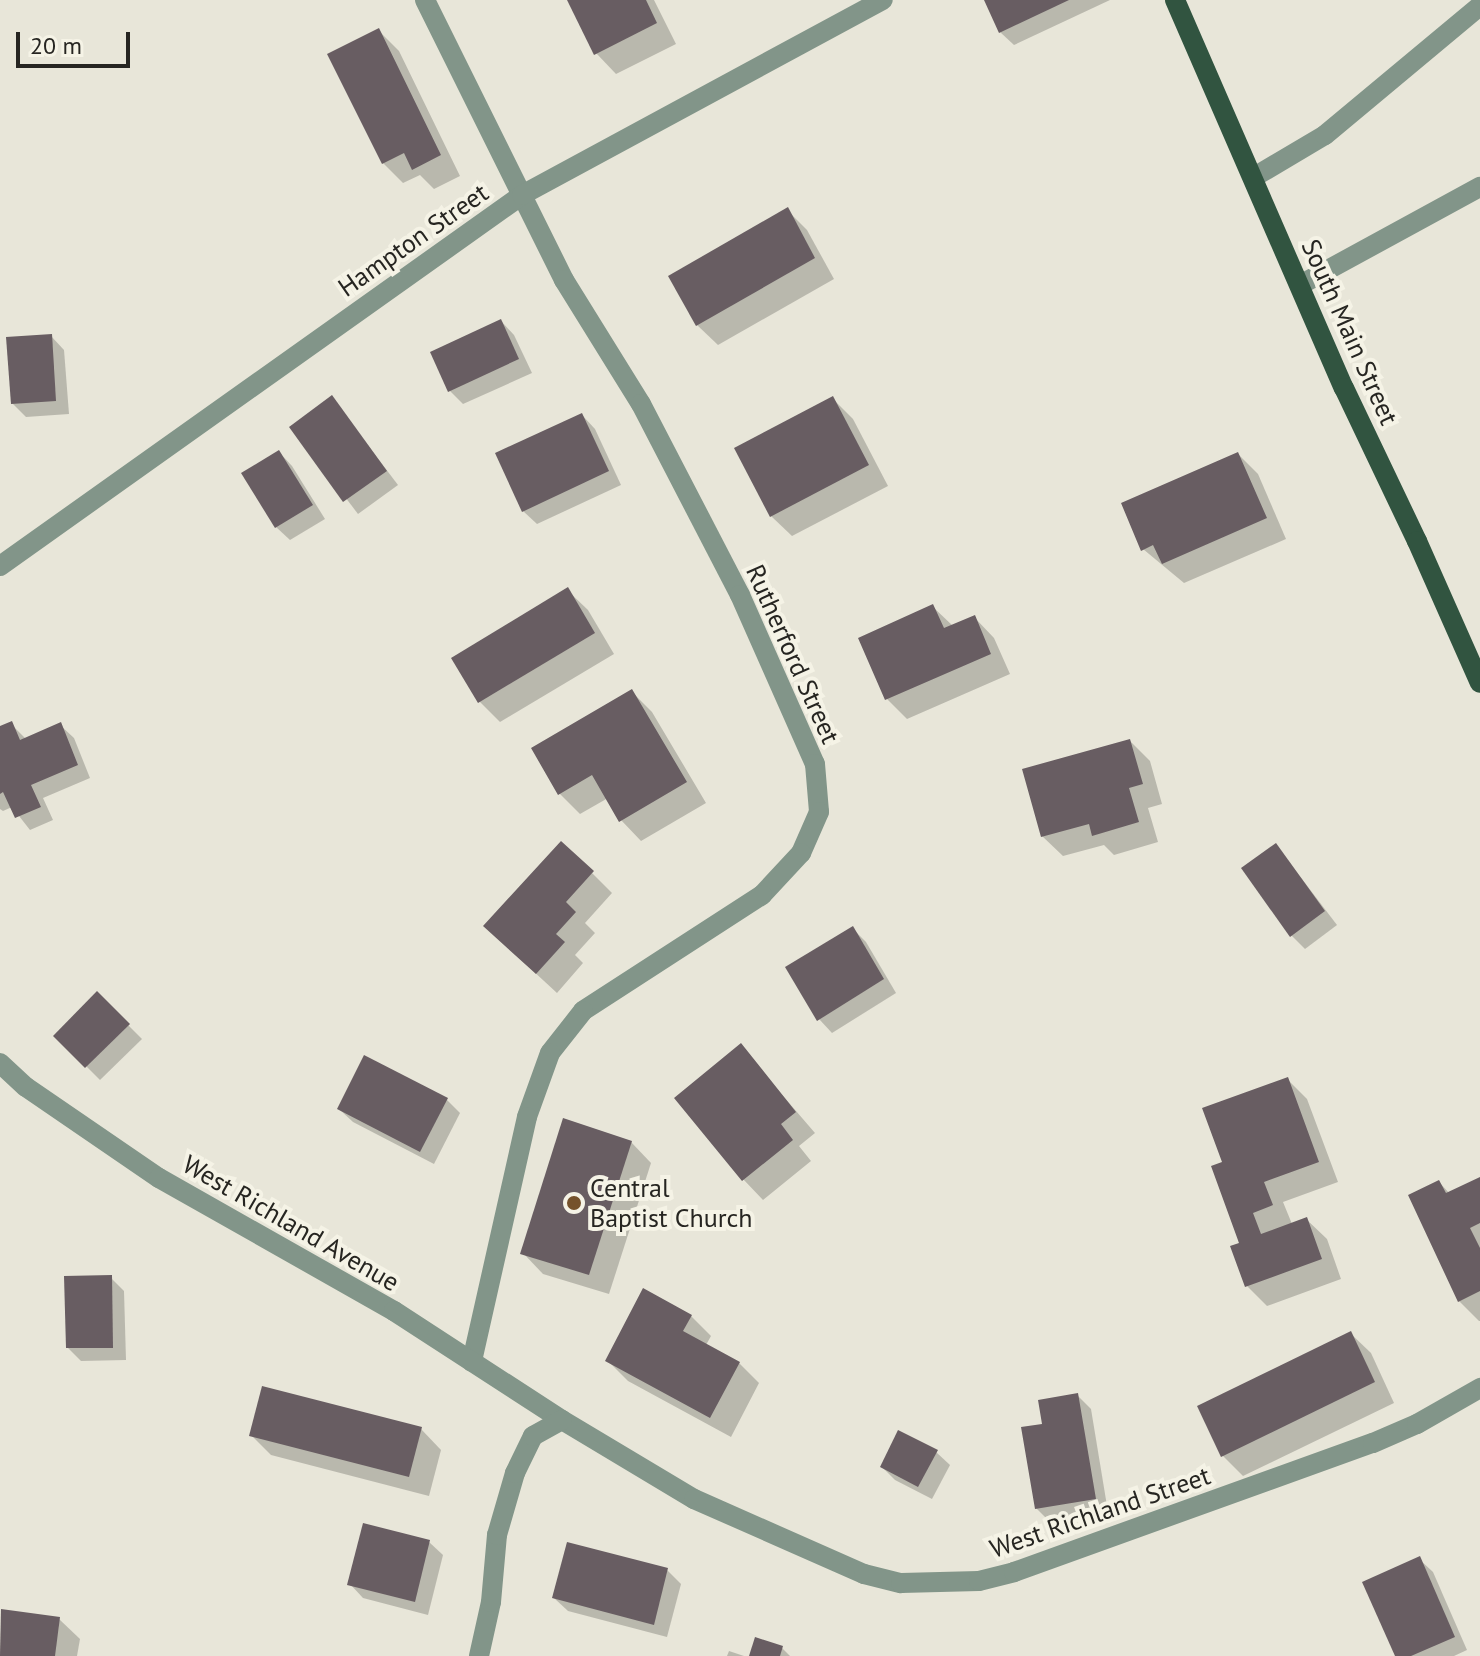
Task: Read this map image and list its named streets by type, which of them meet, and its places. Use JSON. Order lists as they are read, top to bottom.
{
  "streets": {
    "main road": ["South Main Street"],
    "street": [
      "Hampton Street",
      "Rutherford Street",
      "West Richland Avenue",
      "West Richland Street"
    ]
  },
  "crossings": [
    ["Hampton Street", "Rutherford Street"],
    ["Rutherford Street", "West Richland Avenue"],
    ["West Richland Avenue", "West Richland Street"]
  ],
  "places": ["Central Baptist Church"],
  "scale_bar": "20 m"
}
